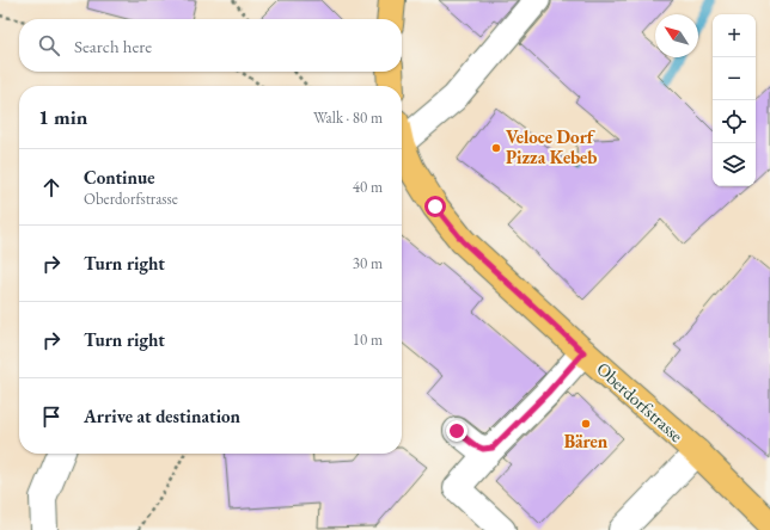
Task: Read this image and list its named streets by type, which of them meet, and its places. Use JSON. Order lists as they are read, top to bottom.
{
  "streets": {
    "main road": ["Oberdorfstrasse"]
  },
  "places": ["Veloce Dorf Pizza Kebeb", "Bären"],
  "north": "top left",
  "page": {
    "map_buttons": ["+", "−"],
    "search": "Search here",
    "heading": ["1 min", "Walk · 80 m"],
    "list": [
      ["Continue", "Oberdorfstrasse", "40 m"],
      ["Turn right", "30 m"],
      ["Turn right", "10 m"],
      "Arrive at destination"
    ]
  }
}
